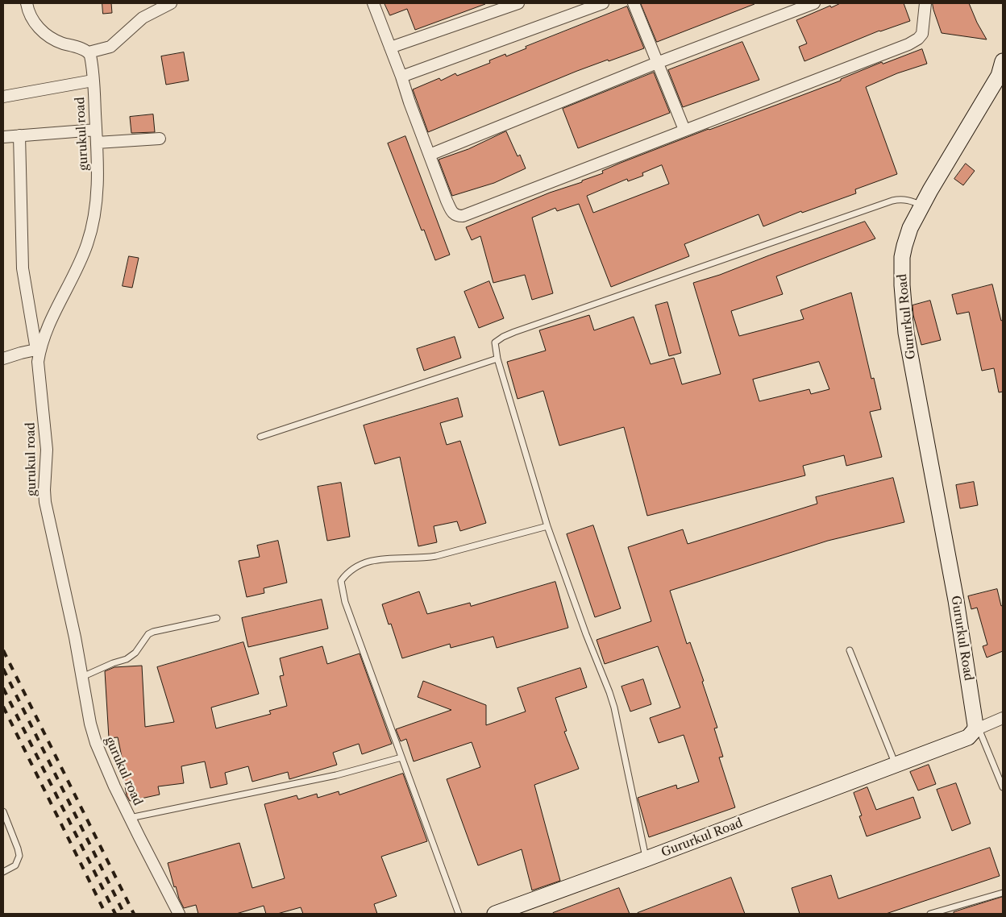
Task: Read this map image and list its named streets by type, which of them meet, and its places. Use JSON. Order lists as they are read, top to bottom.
{
  "streets": {
    "street": ["gurukul road", "Gururkul Road"]
  }
}
